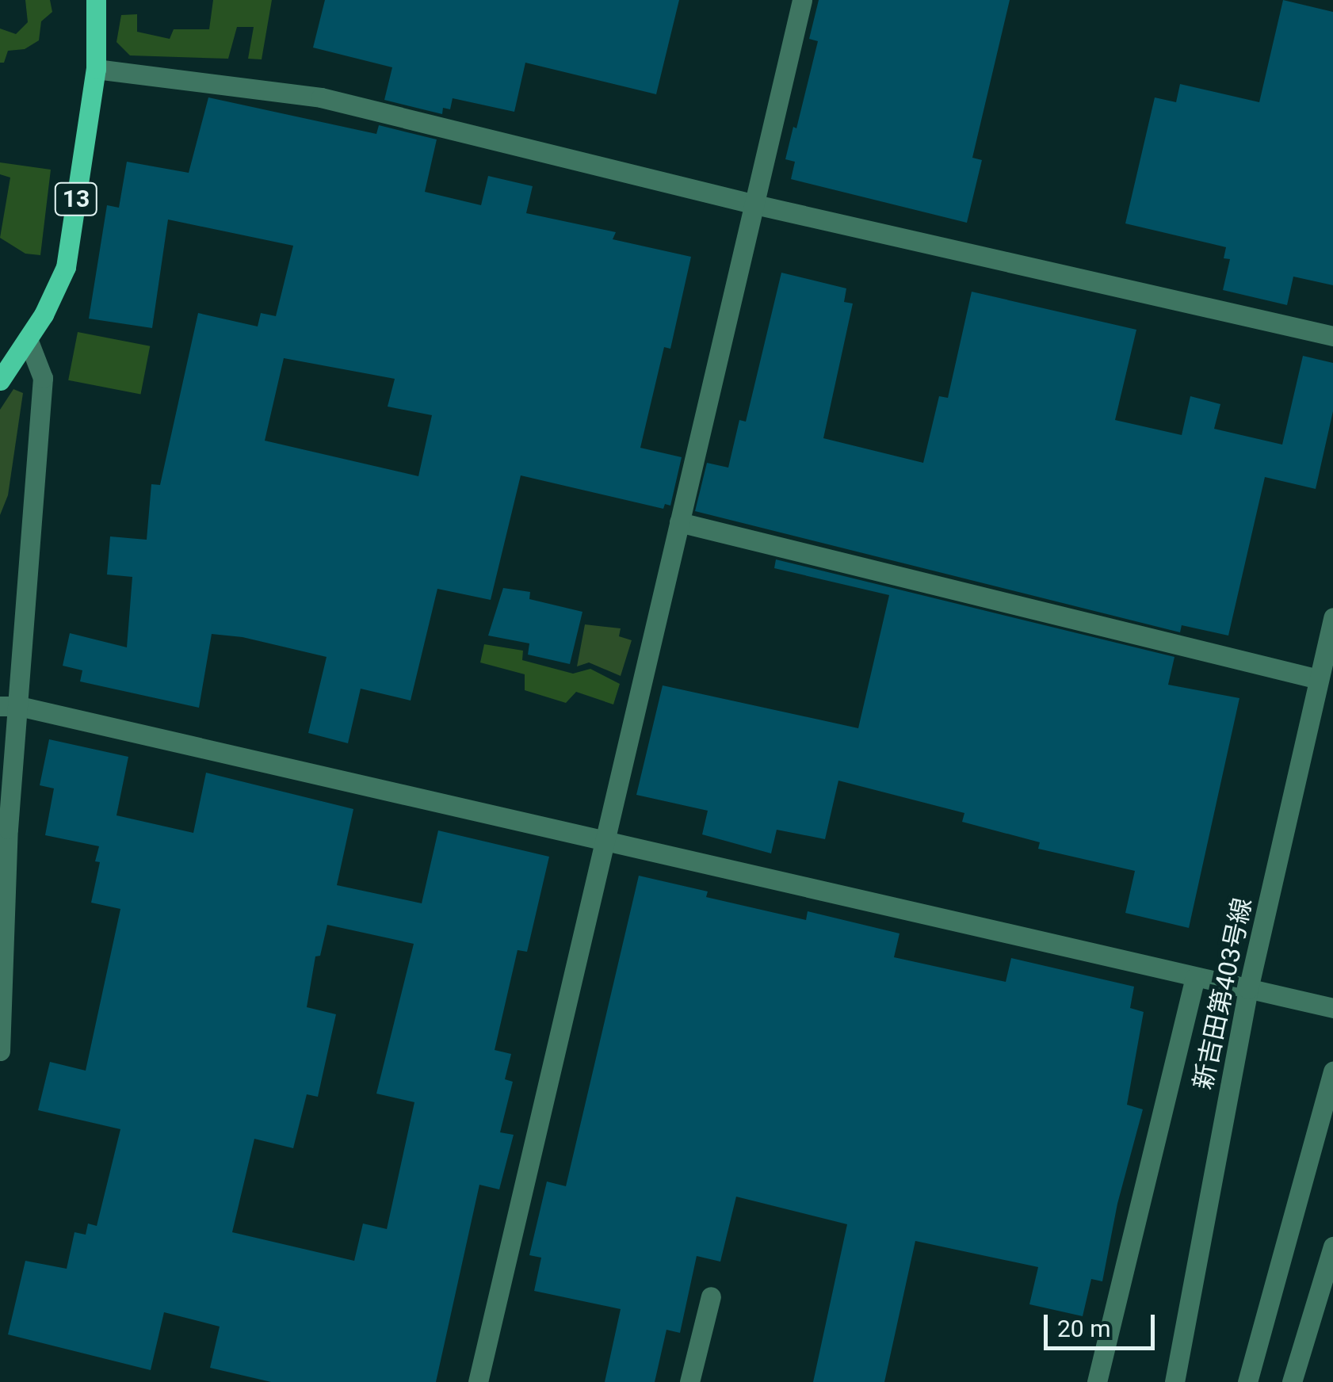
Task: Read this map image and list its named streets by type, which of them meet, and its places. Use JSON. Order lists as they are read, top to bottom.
{
  "streets": {
    "main road": ["13"],
    "street": ["新吉田第403号線"]
  },
  "scale_bar": "20 m"
}
